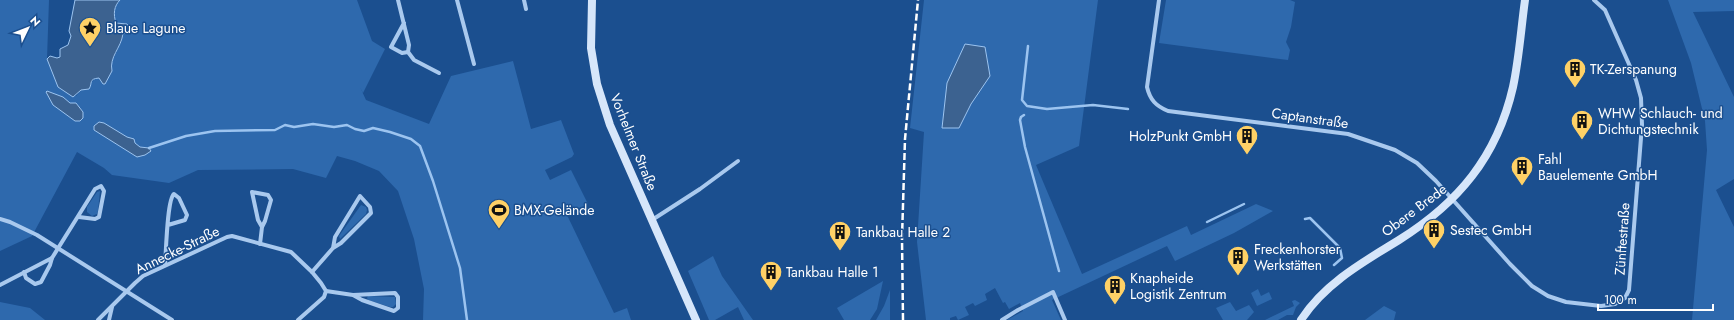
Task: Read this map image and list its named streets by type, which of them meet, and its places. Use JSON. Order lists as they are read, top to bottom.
{
  "streets": {
    "street": [
      "Captanstraße",
      "Vorhelmer Straße",
      "Obere Brede",
      "Zünftestraße",
      "Annecke-Straße"
    ]
  },
  "crossings": [
    ["Captanstraße", "Obere Brede"],
    ["Captanstraße", "Zünftestraße"],
    ["Obere Brede", "Zünftestraße"]
  ],
  "places": {
    "place": ["Blaue Lagune"],
    "building": [
      "TK-Zerspanung",
      "WHW Schlauch- und Dichtungstechnik",
      "HolzPunkt GmbH",
      "Fahl Bauelemente GmbH",
      "Sestec GmbH",
      "Tankbau Halle 2",
      "Freckenhorster Werkstätten",
      "Tankbau Halle 1",
      "Knapheide Logistik Zentrum"
    ],
    "sports": ["BMX-Gelände"]
  },
  "scale_bar": "100 m",
  "north": "top right"
}
